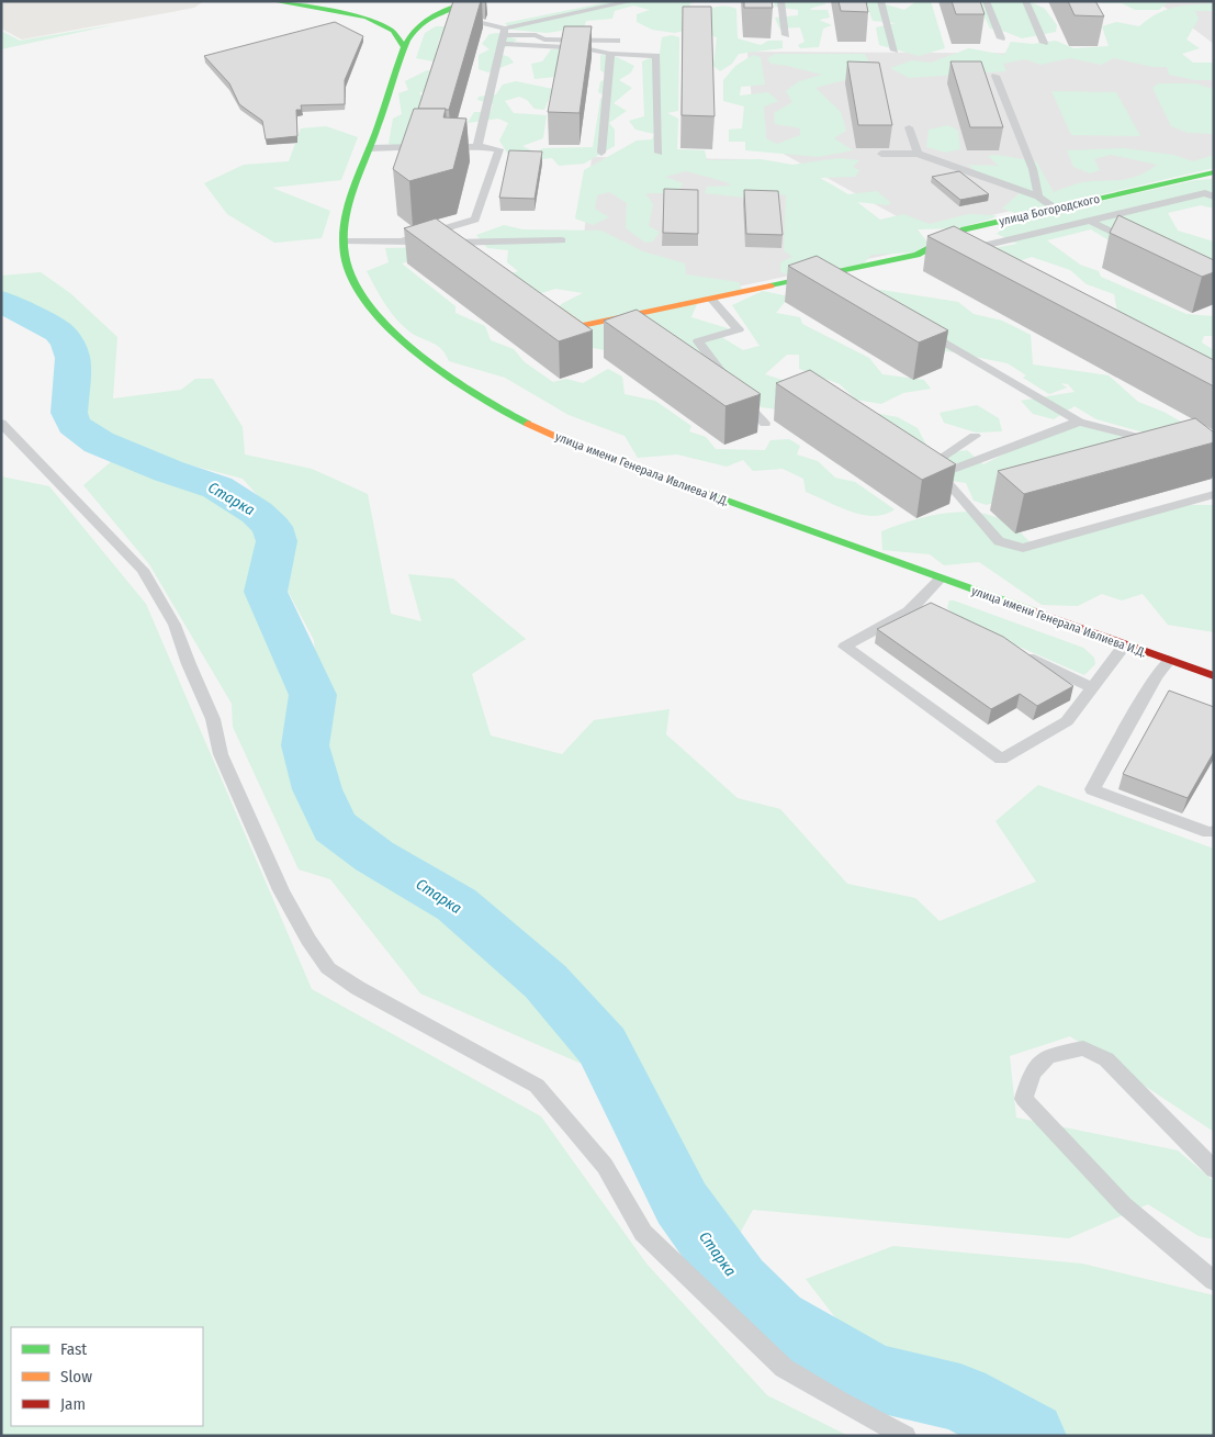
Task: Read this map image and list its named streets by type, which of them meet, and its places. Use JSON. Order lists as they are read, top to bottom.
{
  "streets": {
    "street": ["улица Богородского", "улица имени Генерала Ивлиева И.Д."]
  },
  "water": ["Старка"],
  "legend": ["Fast", "Slow", "Jam"]
}
